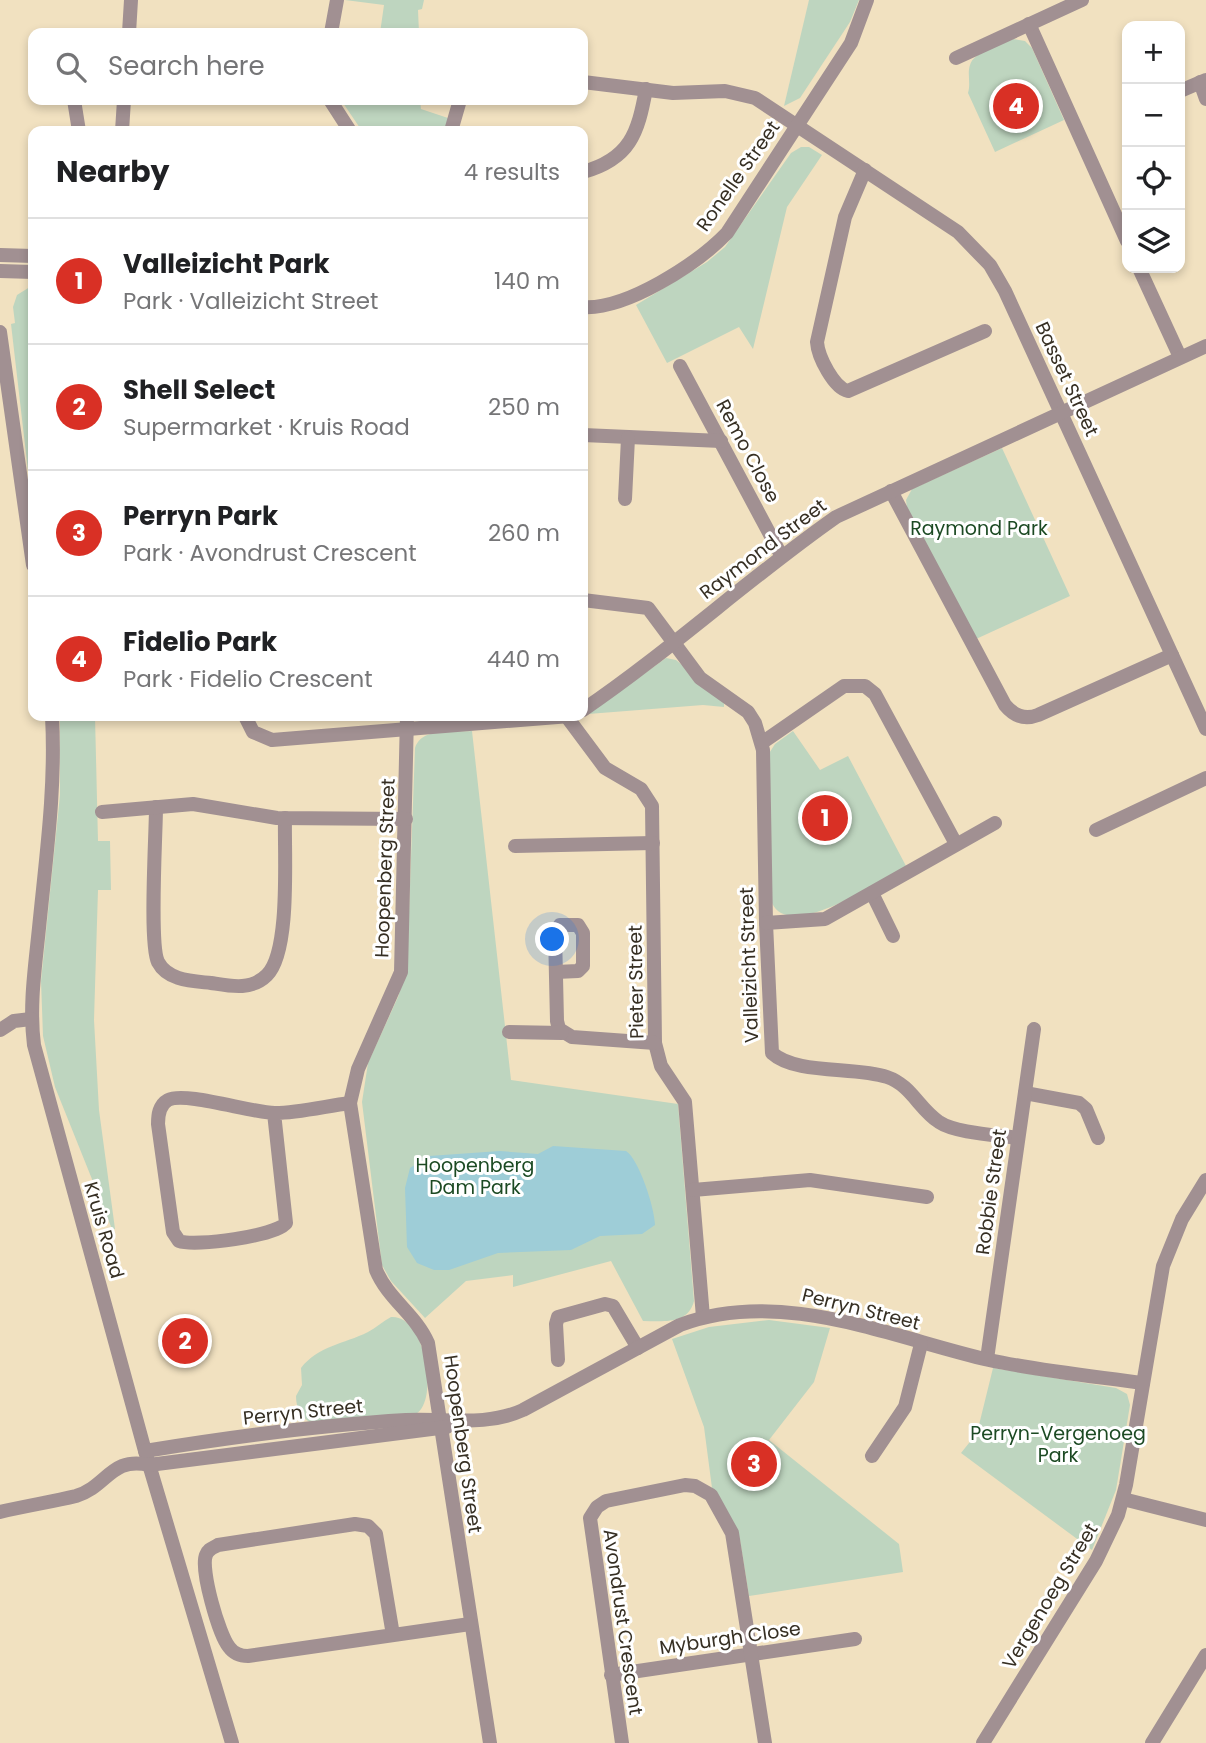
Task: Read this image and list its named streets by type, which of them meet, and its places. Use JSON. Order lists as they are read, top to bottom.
{
  "streets": {
    "street": [
      "Ronelle Street",
      "Basset Street",
      "Remo Close",
      "Raymond Street",
      "Hoopenberg Street",
      "Valleizicht Street",
      "Pieter Street",
      "Robbie Street",
      "Kruis Road",
      "Perryn Street",
      "Vergenoeg Street",
      "Avondrust Crescent",
      "Myburgh Close"
    ]
  },
  "crossings": [
    ["Ronelle Street", "Basset Street"],
    ["Basset Street", "Raymond Street"],
    ["Remo Close", "Raymond Street"],
    ["Raymond Street", "Valleizicht Street"],
    ["Hoopenberg Street", "Perryn Street"],
    ["Valleizicht Street", "Robbie Street"],
    ["Pieter Street", "Perryn Street"],
    ["Robbie Street", "Perryn Street"],
    ["Kruis Road", "Perryn Street"],
    ["Perryn Street", "Vergenoeg Street"],
    ["Avondrust Crescent", "Myburgh Close"]
  ],
  "parks": ["Raymond Park", "Hoopenberg Dam Park", "Perryn-Vergenoeg Park"],
  "page": {
    "map_buttons": ["+", "−"],
    "search": "Search here",
    "pins": [
      "4",
      "1",
      "2",
      "3"
    ],
    "heading": ["Nearby", "4 results"],
    "list": [
      {
        "mark": "1",
        "name": "Valleizicht Park",
        "note": "Park · Valleizicht Street",
        "value": "140 m"
      },
      {
        "mark": "2",
        "name": "Shell Select",
        "note": "Supermarket · Kruis Road",
        "value": "250 m"
      },
      {
        "mark": "3",
        "name": "Perryn Park",
        "note": "Park · Avondrust Crescent",
        "value": "260 m"
      },
      {
        "mark": "4",
        "name": "Fidelio Park",
        "note": "Park · Fidelio Crescent",
        "value": "440 m"
      }
    ]
  }
}
